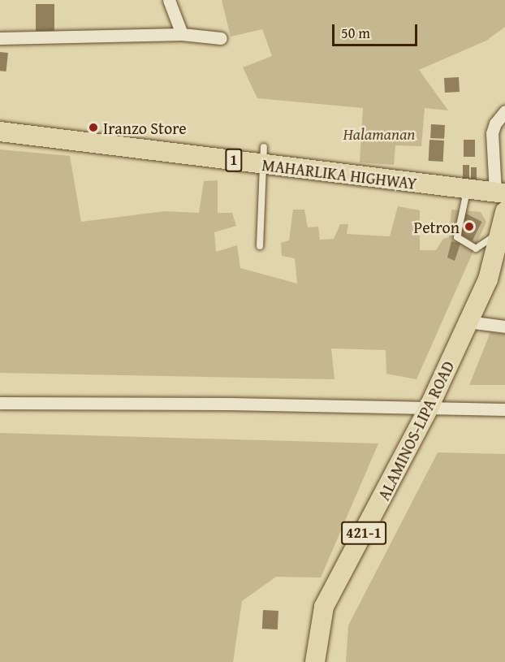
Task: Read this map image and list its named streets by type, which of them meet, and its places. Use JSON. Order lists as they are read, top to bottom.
{
  "streets": {
    "main road": [
      "1",
      "MAHARLIKA HIGHWAY",
      "ALAMINOS-LIPA ROAD",
      "421-1"
    ]
  },
  "parks": ["Halamanan"],
  "places": ["Iranzo Store", "Petron"],
  "scale_bar": "50 m"
}
